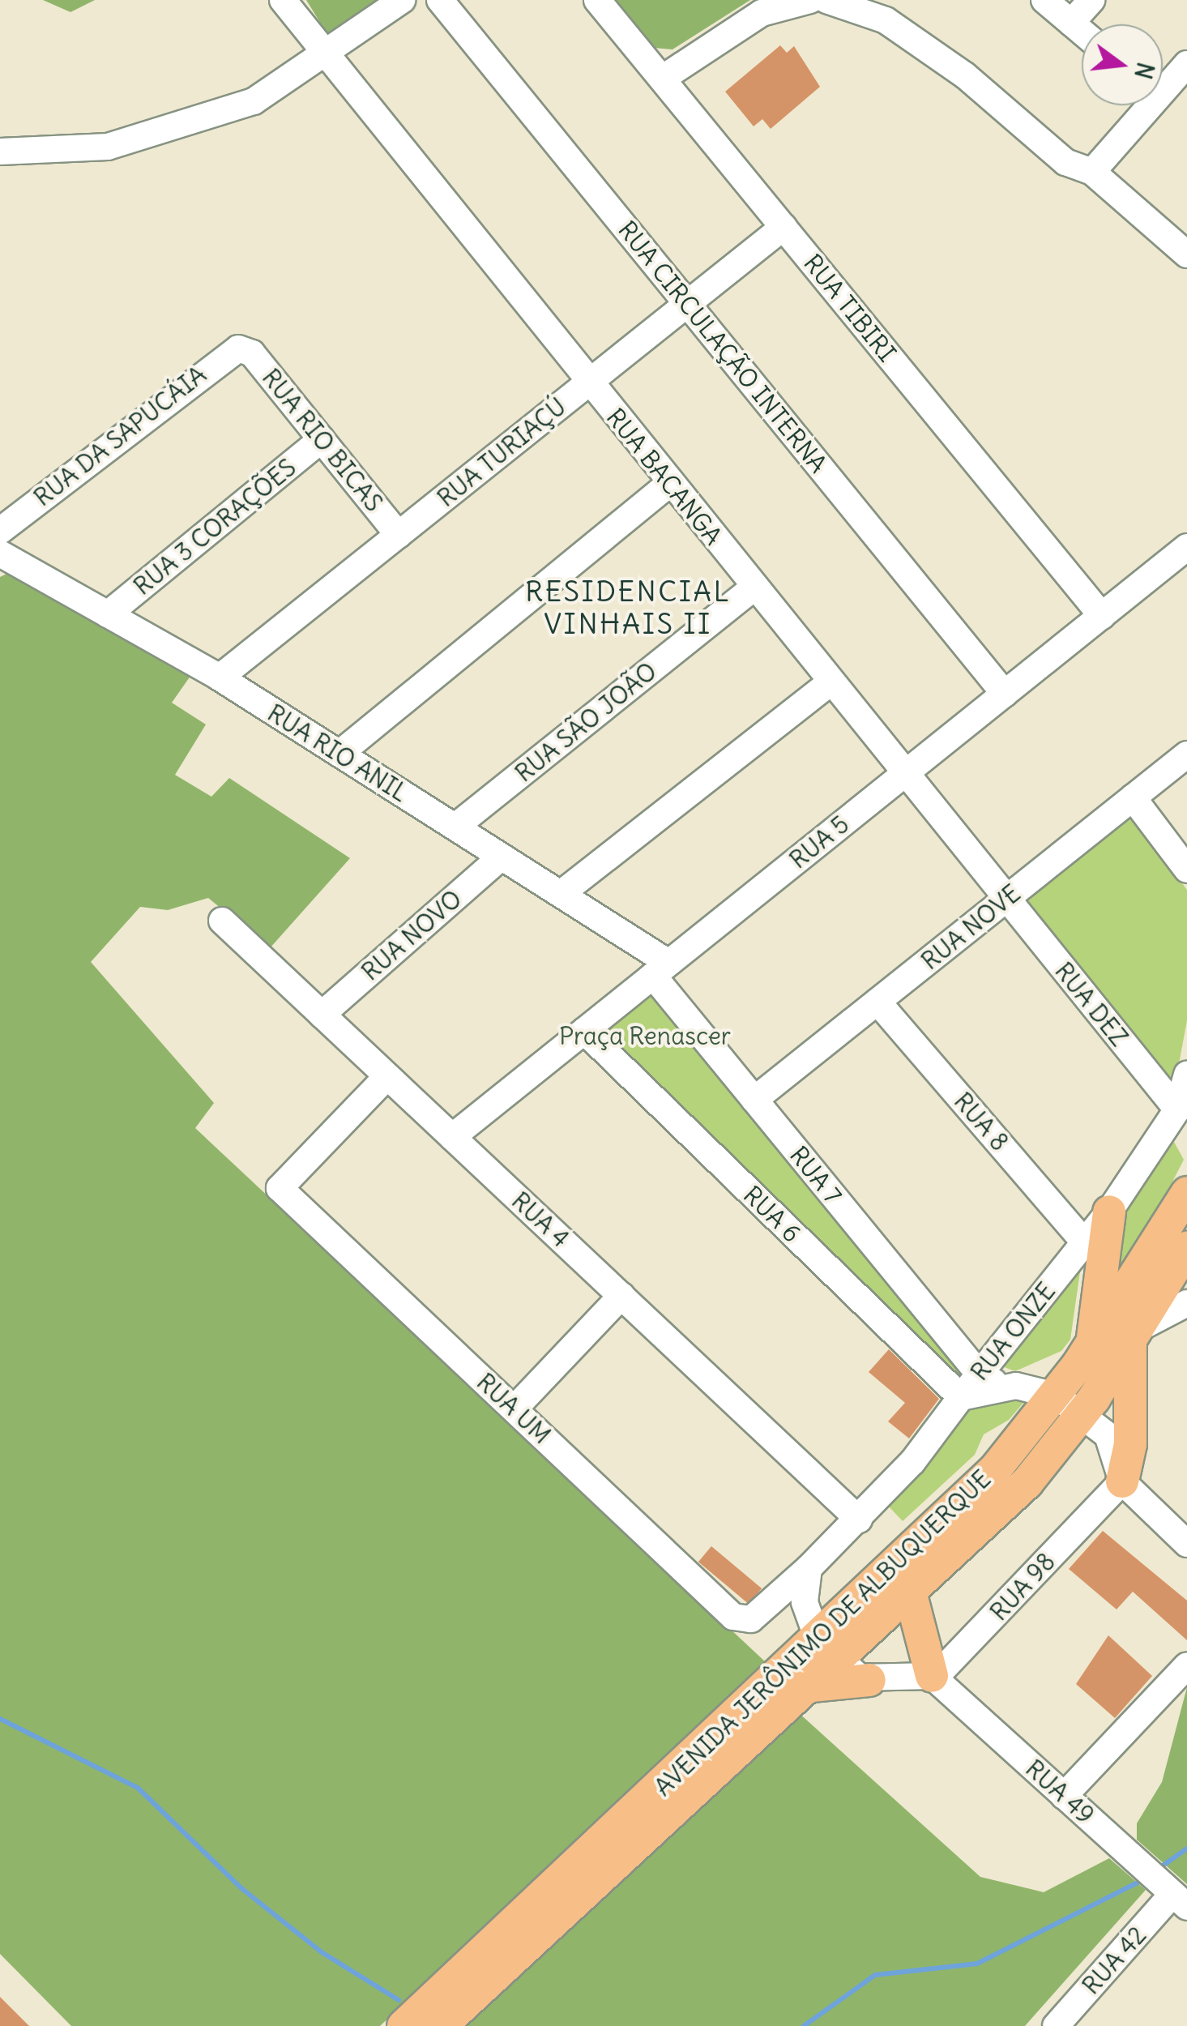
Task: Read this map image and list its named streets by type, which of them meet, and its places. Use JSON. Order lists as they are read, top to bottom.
{
  "streets": {
    "main road": ["AVENIDA JERÔNIMO DE ALBUQUERQUE"],
    "street": [
      "RUA TIBIRI",
      "RUA CIRCULAÇÃO INTERNA",
      "RUA DA SAPUCÁIA",
      "RUA RIO BICAS",
      "RUA TURIAÇÚ",
      "RUA BACANGA",
      "RUA 3 CORAÇÕES",
      "RUA SÃO JOÃO",
      "RUA RIO ANIL",
      "RUA 5",
      "RUA NOVE",
      "RUA NOVO",
      "RUA DEZ",
      "RUA 8",
      "RUA 7",
      "RUA 6",
      "RUA 4",
      "RUA ONZE",
      "RUA UM",
      "RUA 98",
      "RUA 49",
      "RUA 42"
    ]
  },
  "crossings": [
    ["RUA TIBIRI", "RUA TURIAÇÚ"],
    ["RUA TIBIRI", "RUA 5"],
    ["RUA CIRCULAÇÃO INTERNA", "RUA TURIAÇÚ"],
    ["RUA CIRCULAÇÃO INTERNA", "RUA 5"],
    ["RUA DA SAPUCÁIA", "RUA RIO BICAS"],
    ["RUA RIO BICAS", "RUA TURIAÇÚ"],
    ["RUA RIO BICAS", "RUA 3 CORAÇÕES"],
    ["RUA TURIAÇÚ", "RUA BACANGA"],
    ["RUA TURIAÇÚ", "RUA RIO ANIL"],
    ["RUA BACANGA", "RUA SÃO JOÃO"],
    ["RUA BACANGA", "RUA 5"],
    ["RUA BACANGA", "RUA NOVE"],
    ["RUA BACANGA", "RUA DEZ"],
    ["RUA 3 CORAÇÕES", "RUA RIO ANIL"],
    ["RUA SÃO JOÃO", "RUA RIO ANIL"],
    ["RUA RIO ANIL", "RUA 5"],
    ["RUA RIO ANIL", "RUA NOVO"],
    ["RUA RIO ANIL", "RUA 7"],
    ["RUA 5", "RUA 7"],
    ["RUA 5", "RUA 6"],
    ["RUA 5", "RUA 4"],
    ["RUA NOVE", "RUA DEZ"],
    ["RUA NOVE", "RUA 8"],
    ["RUA NOVE", "RUA 7"],
    ["RUA NOVO", "RUA 4"],
    ["RUA DEZ", "RUA ONZE"],
    ["RUA 8", "RUA ONZE"],
    ["RUA 7", "RUA ONZE"],
    ["RUA 6", "RUA ONZE"],
    ["RUA 4", "RUA ONZE"],
    ["RUA 4", "RUA UM"],
    ["RUA ONZE", "RUA UM"],
    ["RUA 98", "RUA 49"],
    ["RUA 49", "RUA 42"]
  ],
  "districts": ["RESIDENCIAL VINHAIS II"],
  "parks": ["Praça Renascer"],
  "north": "right"
}
